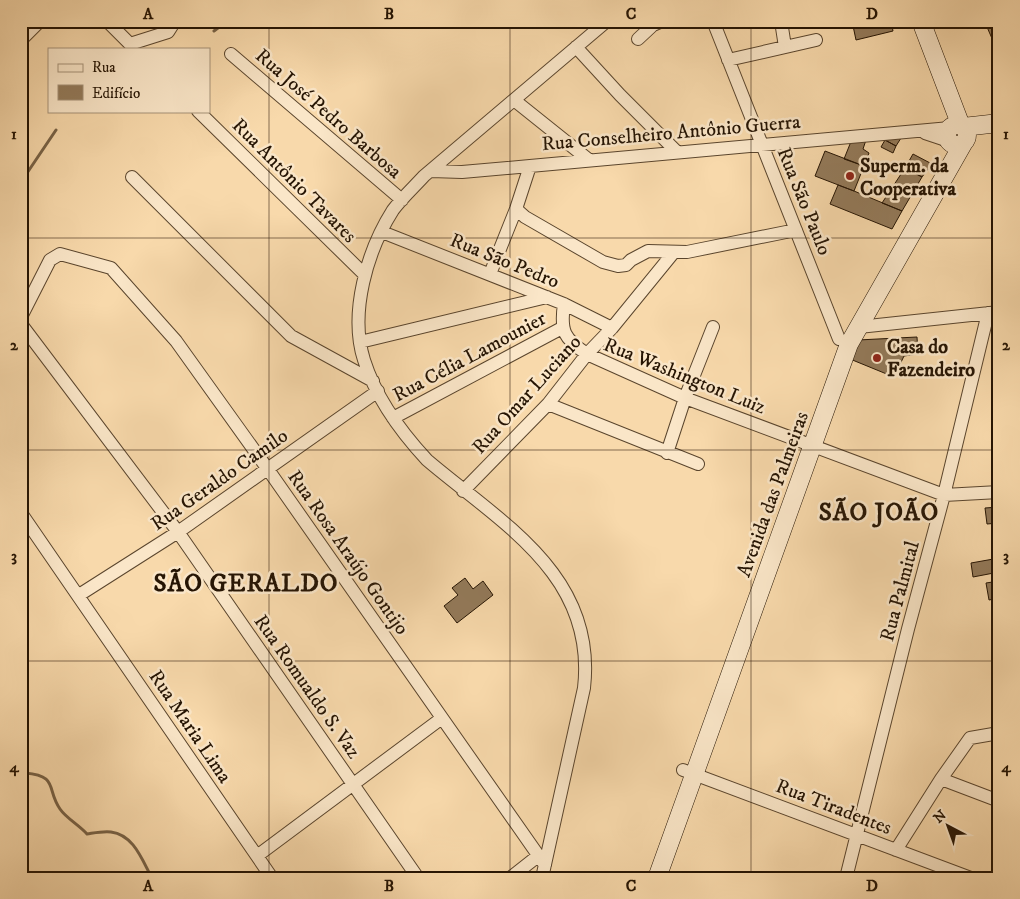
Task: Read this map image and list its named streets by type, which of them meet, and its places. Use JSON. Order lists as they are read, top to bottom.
{
  "streets": {
    "main road": ["Avenida das Palmeiras"],
    "street": [
      "Rua José Pedro Barbosa",
      "Rua Conselheiro Antônio Guerra",
      "Rua Antônio Tavares",
      "Rua São Paulo",
      "Rua São Pedro",
      "Rua Célia Lamounier",
      "Rua Washington Luiz",
      "Rua Omar Luciano",
      "Rua Geraldo Camilo",
      "Rua Rosa Araújo Gontijo",
      "Rua Palmital",
      "Rua Romualdo S. Vaz",
      "Rua Maria Lima",
      "Rua Tiradentes"
    ]
  },
  "crossings": [
    ["Rua Conselheiro Antônio Guerra", "Rua São Paulo"],
    ["Rua Conselheiro Antônio Guerra", "Avenida das Palmeiras"],
    ["Rua São Paulo", "Avenida das Palmeiras"],
    ["Rua São Pedro", "Rua Omar Luciano"],
    ["Rua Célia Lamounier", "Rua Washington Luiz"],
    ["Rua Washington Luiz", "Rua Omar Luciano"],
    ["Rua Washington Luiz", "Avenida das Palmeiras"],
    ["Rua Washington Luiz", "Rua Palmital"],
    ["Rua Geraldo Camilo", "Rua Rosa Araújo Gontijo"],
    ["Rua Geraldo Camilo", "Rua Romualdo S. Vaz"],
    ["Rua Geraldo Camilo", "Rua Maria Lima"],
    ["Avenida das Palmeiras", "Rua Tiradentes"],
    ["Rua Palmital", "Rua Tiradentes"]
  ],
  "districts": ["SÃO JOÃO", "SÃO GERALDO"],
  "places": ["Superm. da Cooperativa", "Casa do Fazendeiro"],
  "legend": ["Rua", "Edifício"],
  "north": "top left",
  "grid": {
    "columns": [
      "A",
      "B",
      "C",
      "D"
    ],
    "rows": [
      "1",
      "2",
      "3",
      "4"
    ]
  }
}
